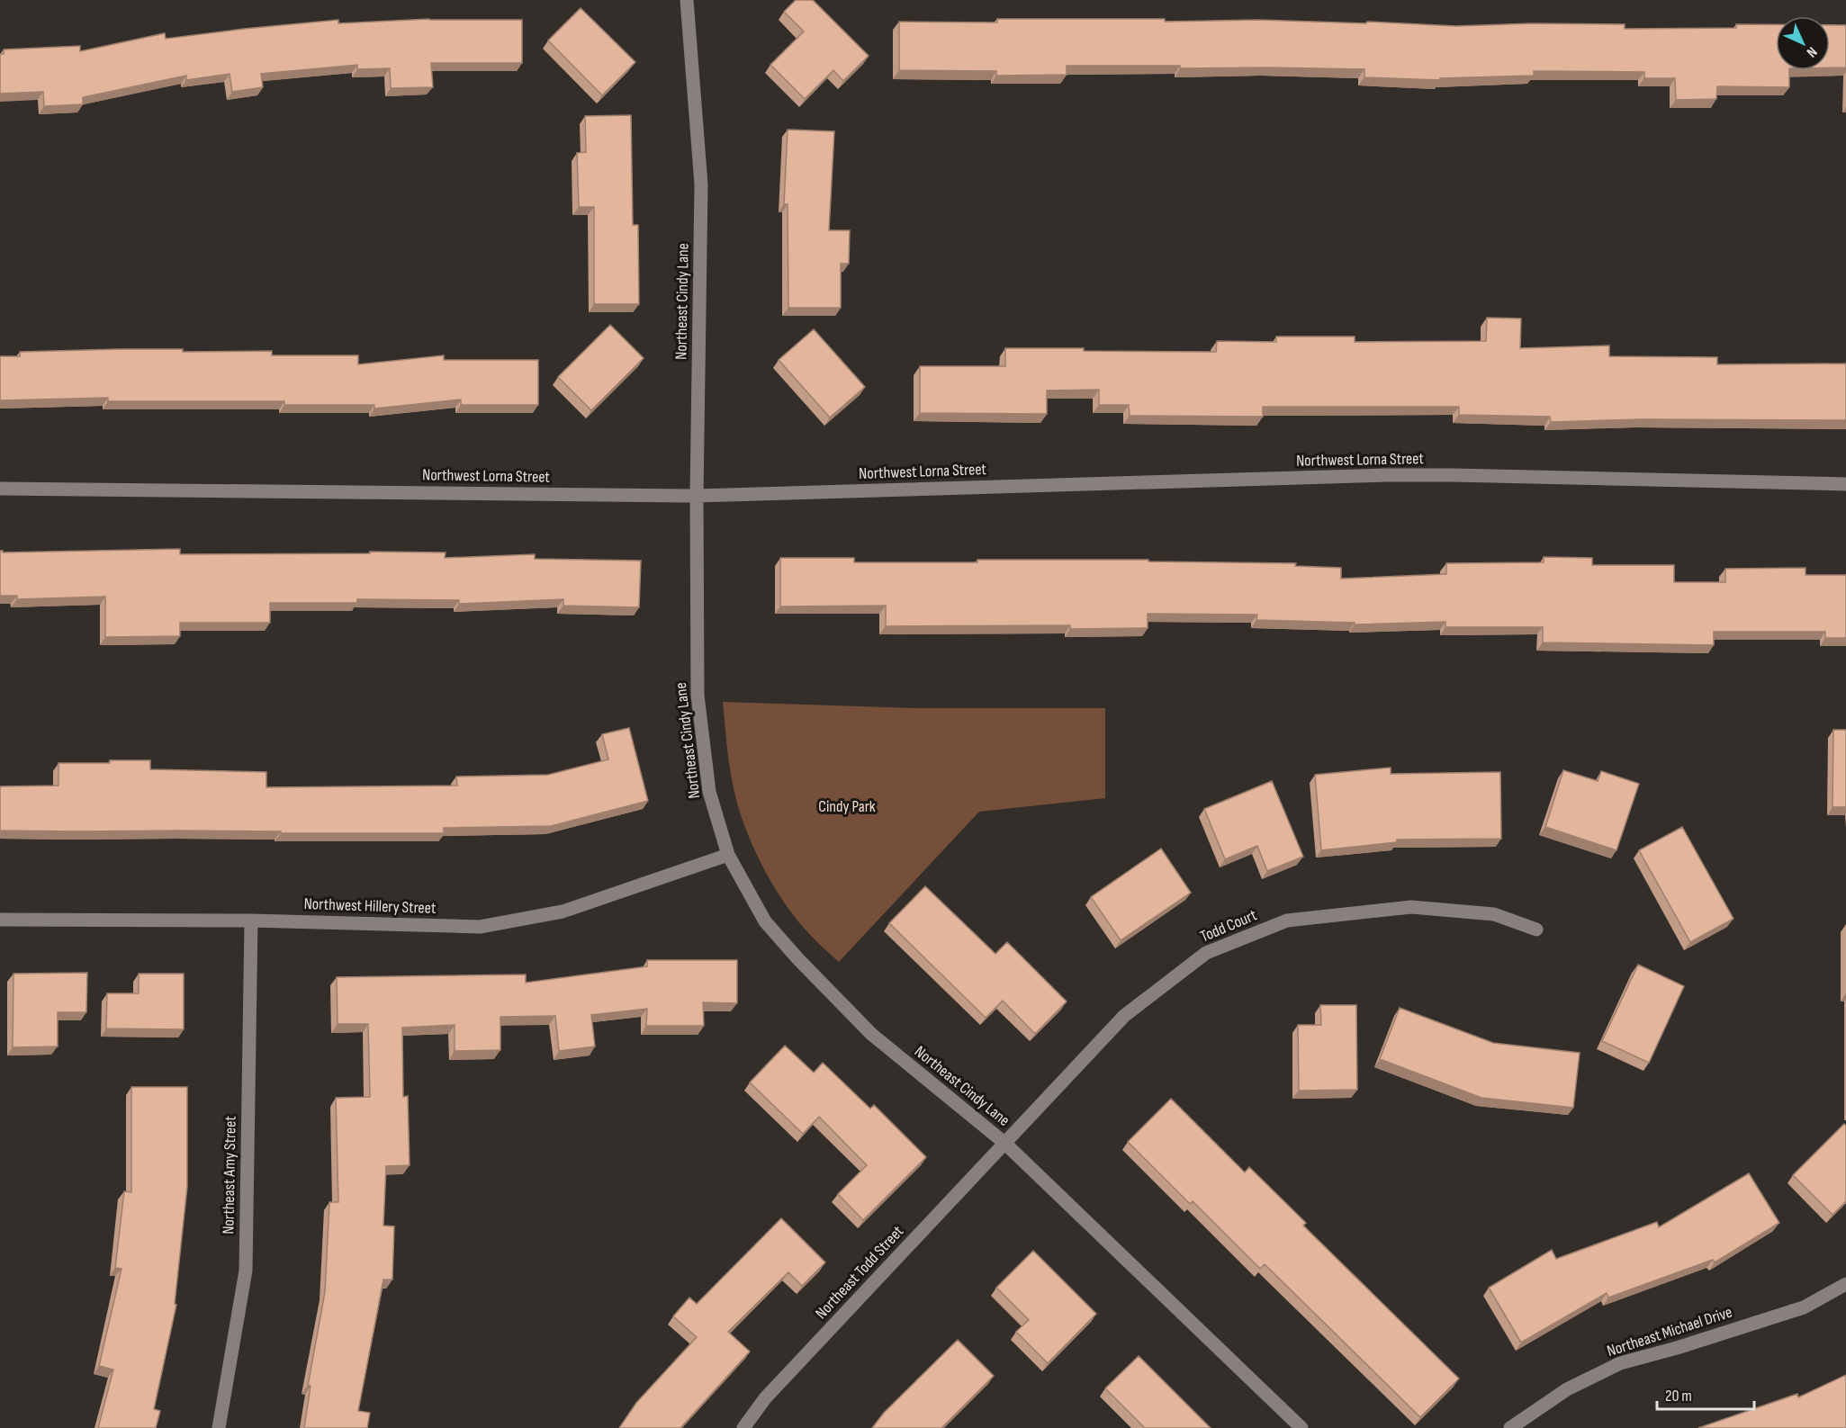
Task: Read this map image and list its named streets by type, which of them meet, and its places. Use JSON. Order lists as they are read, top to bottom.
{
  "streets": {
    "street": [
      "Northeast Cindy Lane",
      "Northwest Lorna Street",
      "Northwest Hillery Street",
      "Todd Court",
      "Northeast Amy Street",
      "Northeast Todd Street",
      "Northeast Michael Drive"
    ]
  },
  "crossings": [
    ["Northeast Cindy Lane", "Northwest Lorna Street"],
    ["Northeast Cindy Lane", "Northwest Hillery Street"],
    ["Northeast Cindy Lane", "Todd Court"],
    ["Northeast Cindy Lane", "Northeast Todd Street"],
    ["Northwest Hillery Street", "Northeast Amy Street"],
    ["Todd Court", "Northeast Todd Street"]
  ],
  "parks": ["Cindy Park"],
  "scale_bar": "20 m",
  "north": "bottom right"
}
